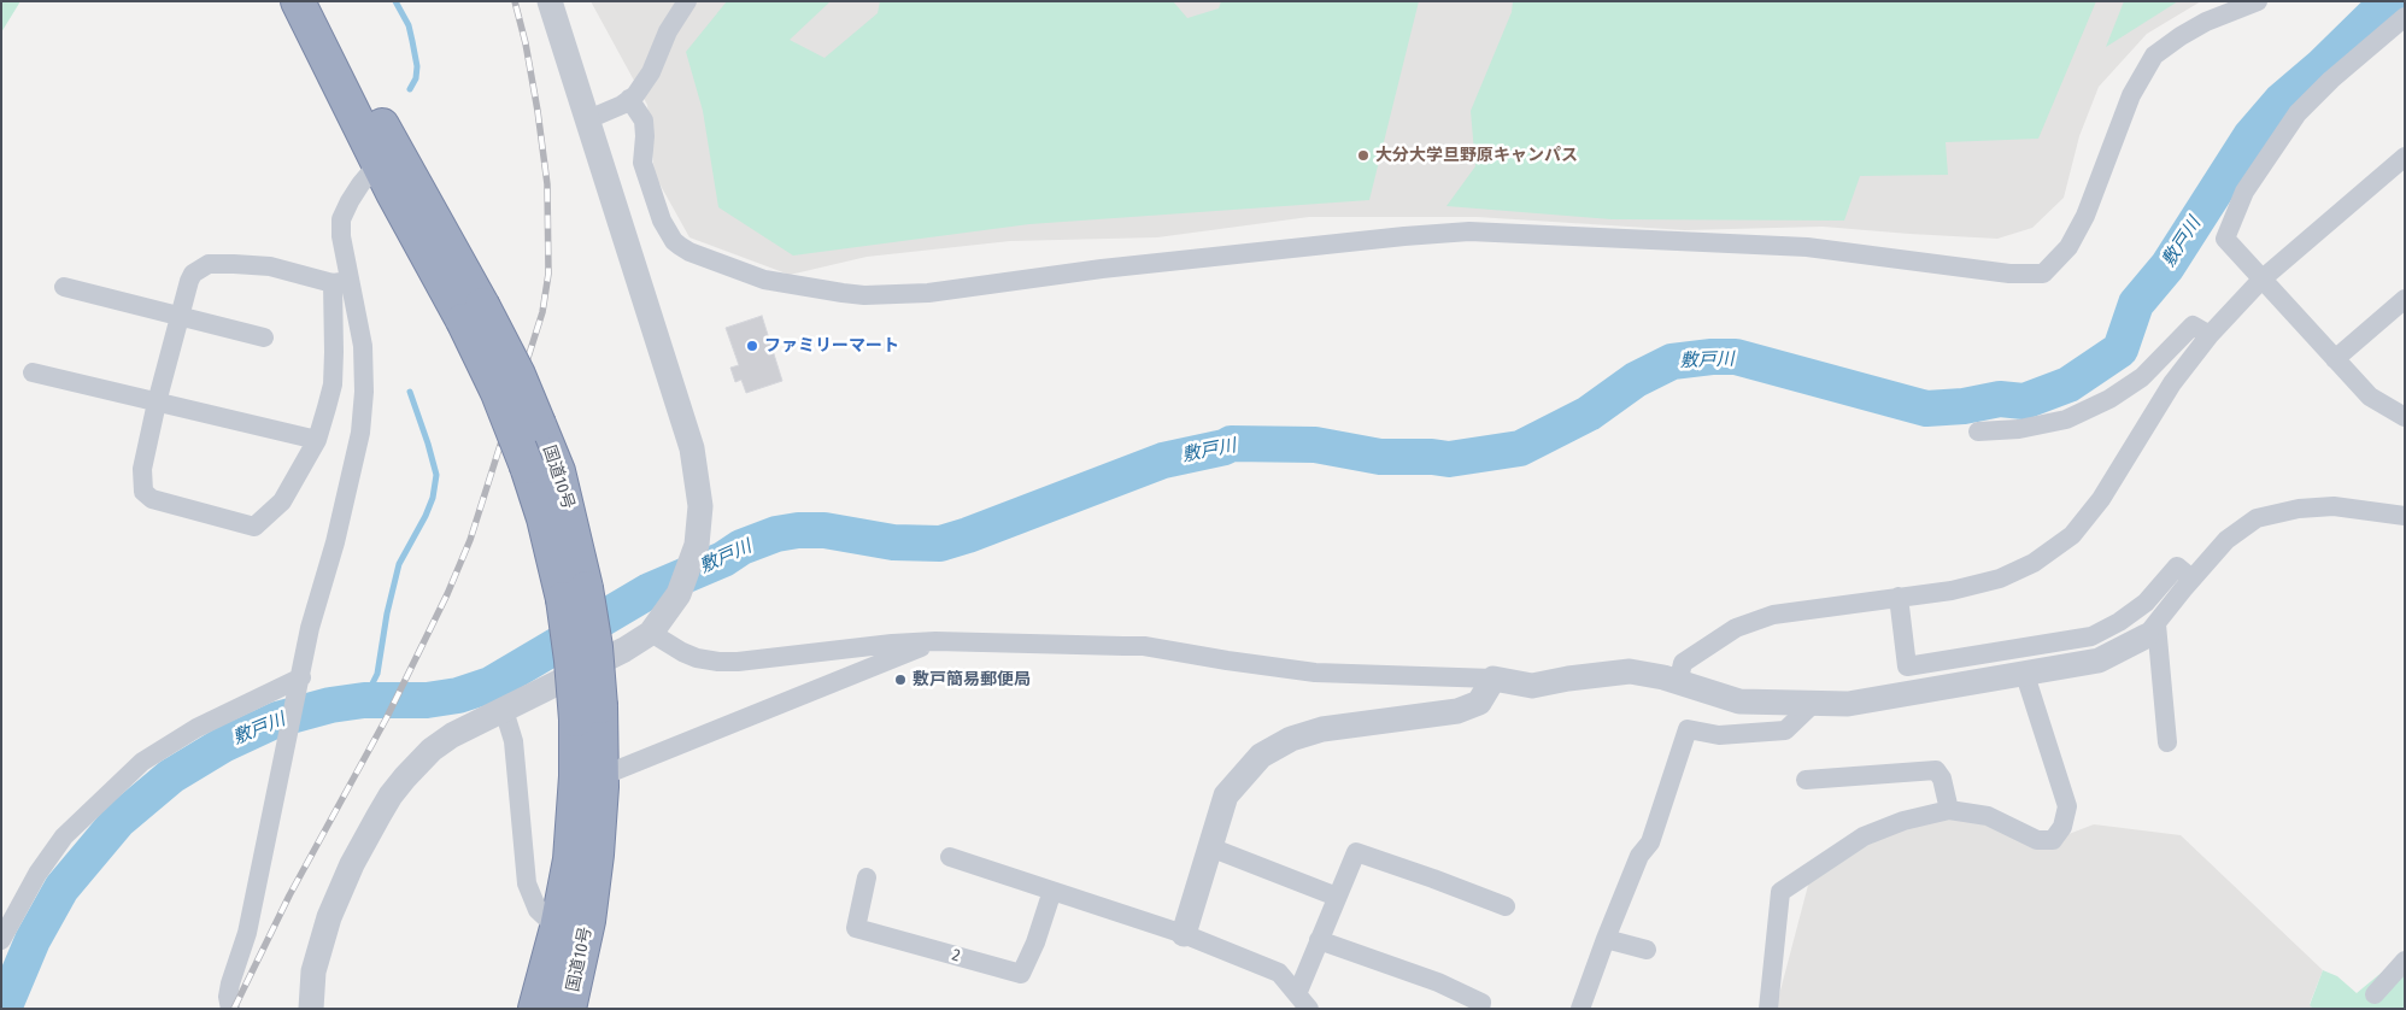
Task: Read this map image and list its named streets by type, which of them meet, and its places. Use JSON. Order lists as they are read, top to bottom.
{
  "streets": {
    "highway": ["国道10号"],
    "street": ["2"]
  },
  "water": ["敷戸川"],
  "places": ["大分大学旦野原キャンパス", "ファミリーマート", "敷戸簡易郵便局"]
}
